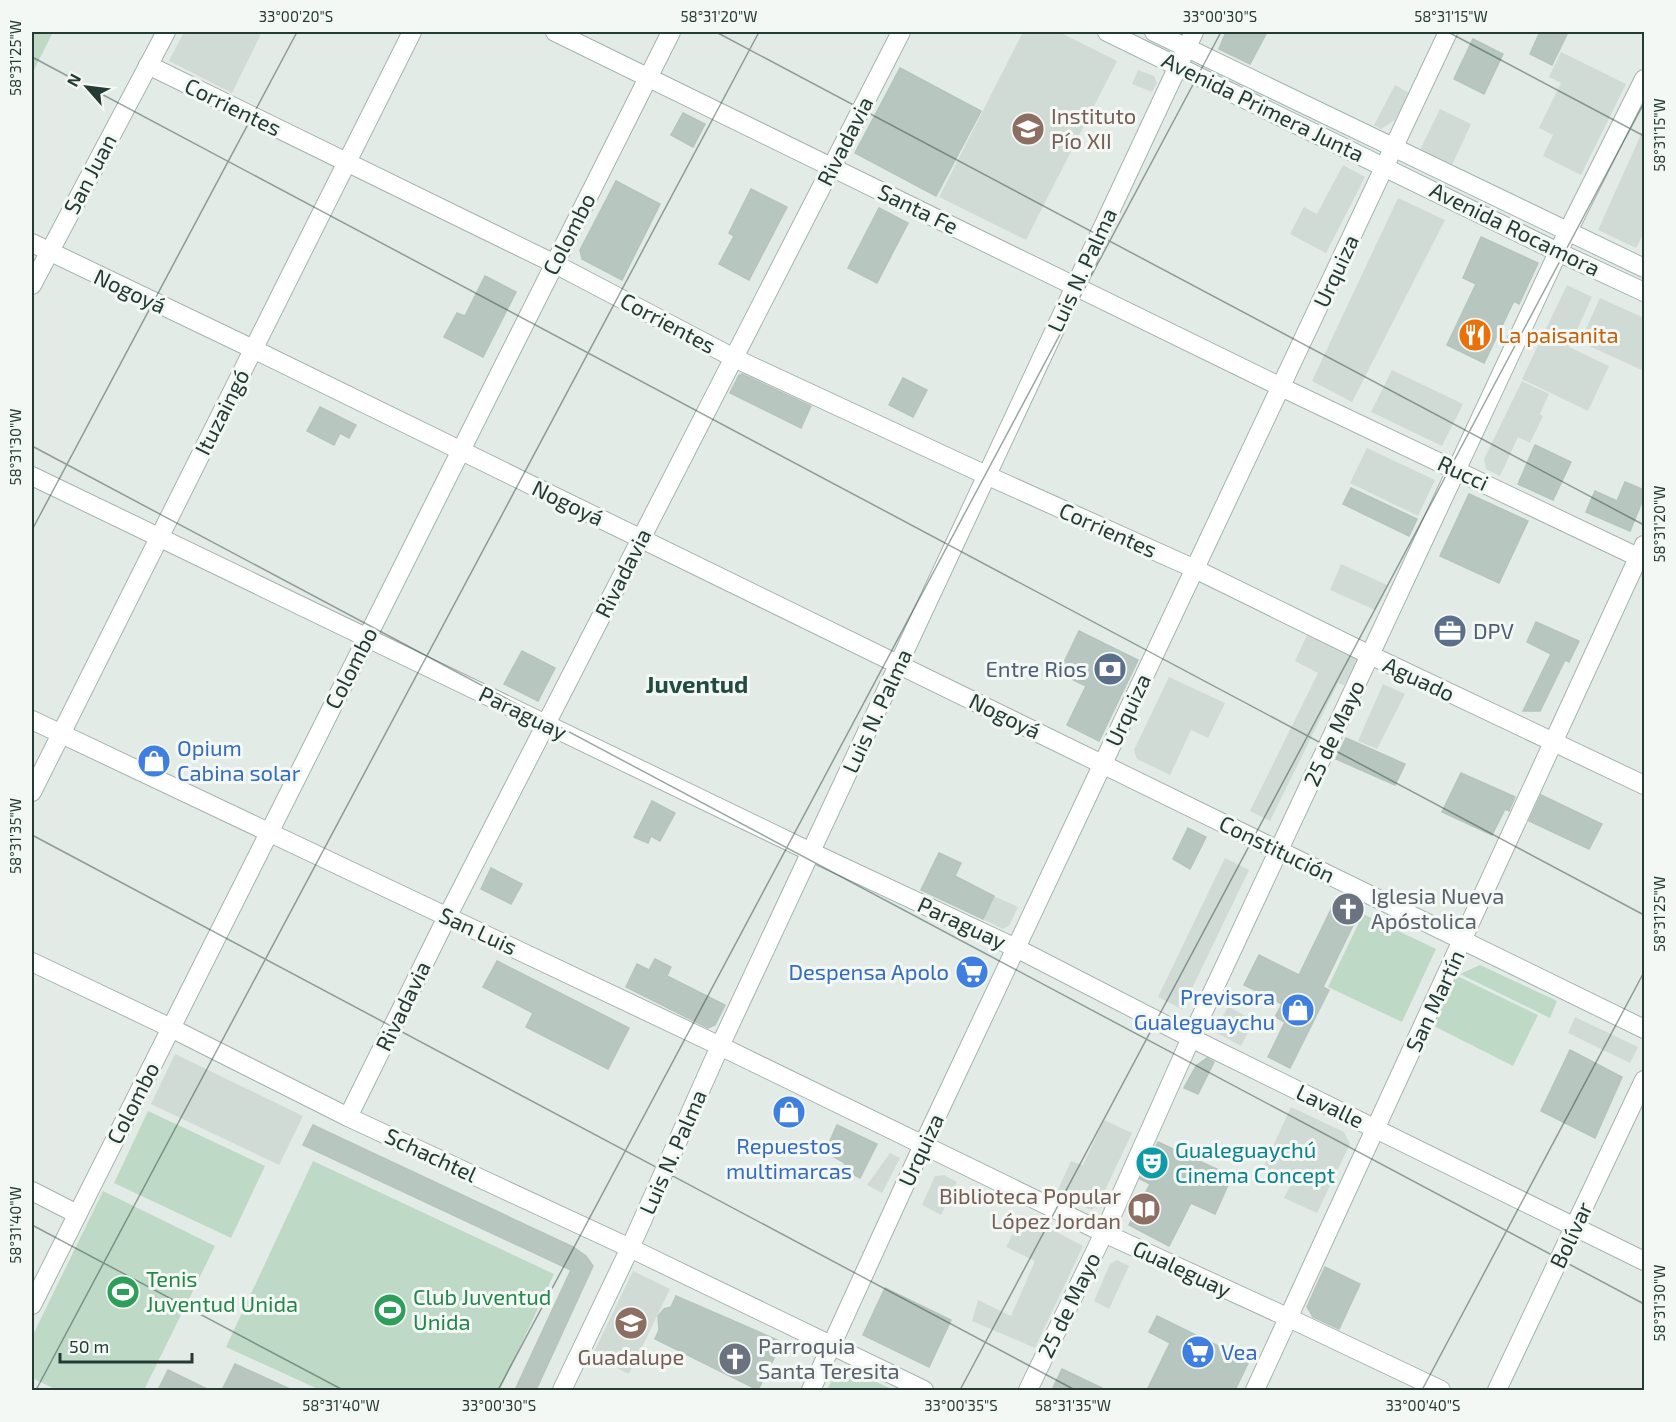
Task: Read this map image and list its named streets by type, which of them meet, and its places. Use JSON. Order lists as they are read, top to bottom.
{
  "streets": {
    "street": [
      "Corrientes",
      "Avenida Primera Junta",
      "Rivadavia",
      "San Juan",
      "Santa Fe",
      "Avenida Rocamora",
      "Colombo",
      "Luis N. Palma",
      "Urquiza",
      "Nogoyá",
      "Ituzaingó",
      "Rucci",
      "Aguado",
      "Paraguay",
      "25 de Mayo",
      "Constitución",
      "San Luis",
      "San Martín",
      "Lavalle",
      "Schachtel",
      "Bolívar",
      "Gualeguay"
    ]
  },
  "crossings": [
    ["Corrientes", "Rivadavia"],
    ["Corrientes", "San Juan"],
    ["Corrientes", "Colombo"],
    ["Corrientes", "Luis N. Palma"],
    ["Corrientes", "Urquiza"],
    ["Corrientes", "Ituzaingó"],
    ["Corrientes", "Aguado"],
    ["Avenida Primera Junta", "Avenida Rocamora"],
    ["Avenida Primera Junta", "Luis N. Palma"],
    ["Avenida Primera Junta", "Urquiza"],
    ["Rivadavia", "Santa Fe"],
    ["Rivadavia", "Nogoyá"],
    ["Rivadavia", "Paraguay"],
    ["Rivadavia", "San Luis"],
    ["Rivadavia", "Schachtel"],
    ["San Juan", "Nogoyá"],
    ["Santa Fe", "Colombo"],
    ["Santa Fe", "Luis N. Palma"],
    ["Santa Fe", "Urquiza"],
    ["Santa Fe", "Rucci"],
    ["Avenida Rocamora", "Urquiza"],
    ["Avenida Rocamora", "25 de Mayo"],
    ["Colombo", "Nogoyá"],
    ["Colombo", "Paraguay"],
    ["Colombo", "San Luis"],
    ["Colombo", "Schachtel"],
    ["Luis N. Palma", "Nogoyá"],
    ["Luis N. Palma", "Paraguay"],
    ["Luis N. Palma", "San Luis"],
    ["Luis N. Palma", "Schachtel"],
    ["Urquiza", "Nogoyá"],
    ["Urquiza", "Rucci"],
    ["Urquiza", "Aguado"],
    ["Urquiza", "Paraguay"],
    ["Urquiza", "Constitución"],
    ["Urquiza", "San Luis"],
    ["Urquiza", "Lavalle"],
    ["Urquiza", "Schachtel"],
    ["Urquiza", "Gualeguay"],
    ["Nogoyá", "Ituzaingó"],
    ["Nogoyá", "Constitución"],
    ["Ituzaingó", "Paraguay"],
    ["Ituzaingó", "San Luis"],
    ["Rucci", "25 de Mayo"],
    ["Rucci", "San Martín"],
    ["Aguado", "25 de Mayo"],
    ["Aguado", "San Martín"],
    ["Paraguay", "Lavalle"],
    ["25 de Mayo", "Constitución"],
    ["25 de Mayo", "Lavalle"],
    ["25 de Mayo", "Gualeguay"],
    ["Constitución", "San Martín"],
    ["San Luis", "Gualeguay"],
    ["San Martín", "Lavalle"],
    ["San Martín", "Gualeguay"],
    ["Lavalle", "Bolívar"]
  ],
  "districts": ["Juventud"],
  "places": {
    "school or university": ["Instituto Pío XII", "Guadalupe"],
    "restaurant": ["La paisanita"],
    "office": ["DPV"],
    "bank": ["Entre Rios"],
    "shop": ["Opium Cabina solar", "Previsora Gualeguaychu", "Repuestos multimarcas"],
    "church": ["Iglesia Nueva Apóstolica", "Parroquia Santa Teresita"],
    "supermarket": ["Despensa Apolo", "Vea"],
    "theatre": ["Gualeguaychú Cinema Concept"],
    "library": ["Biblioteca Popular López Jordan"],
    "sports": ["Tenis Juventud Unida", "Club Juventud Unida"]
  },
  "scale_bar": "50 m",
  "north": "top left",
  "coordinates": [
    "33°00'20\"S",
    "58°31'20\"W",
    "33°00'30\"S",
    "58°31'15\"W",
    "58°31'25\"W",
    "58°31'30\"W",
    "58°31'35\"W",
    "58°31'40\"W",
    "33°00'35\"S",
    "33°00'40\"S"
  ]
}
